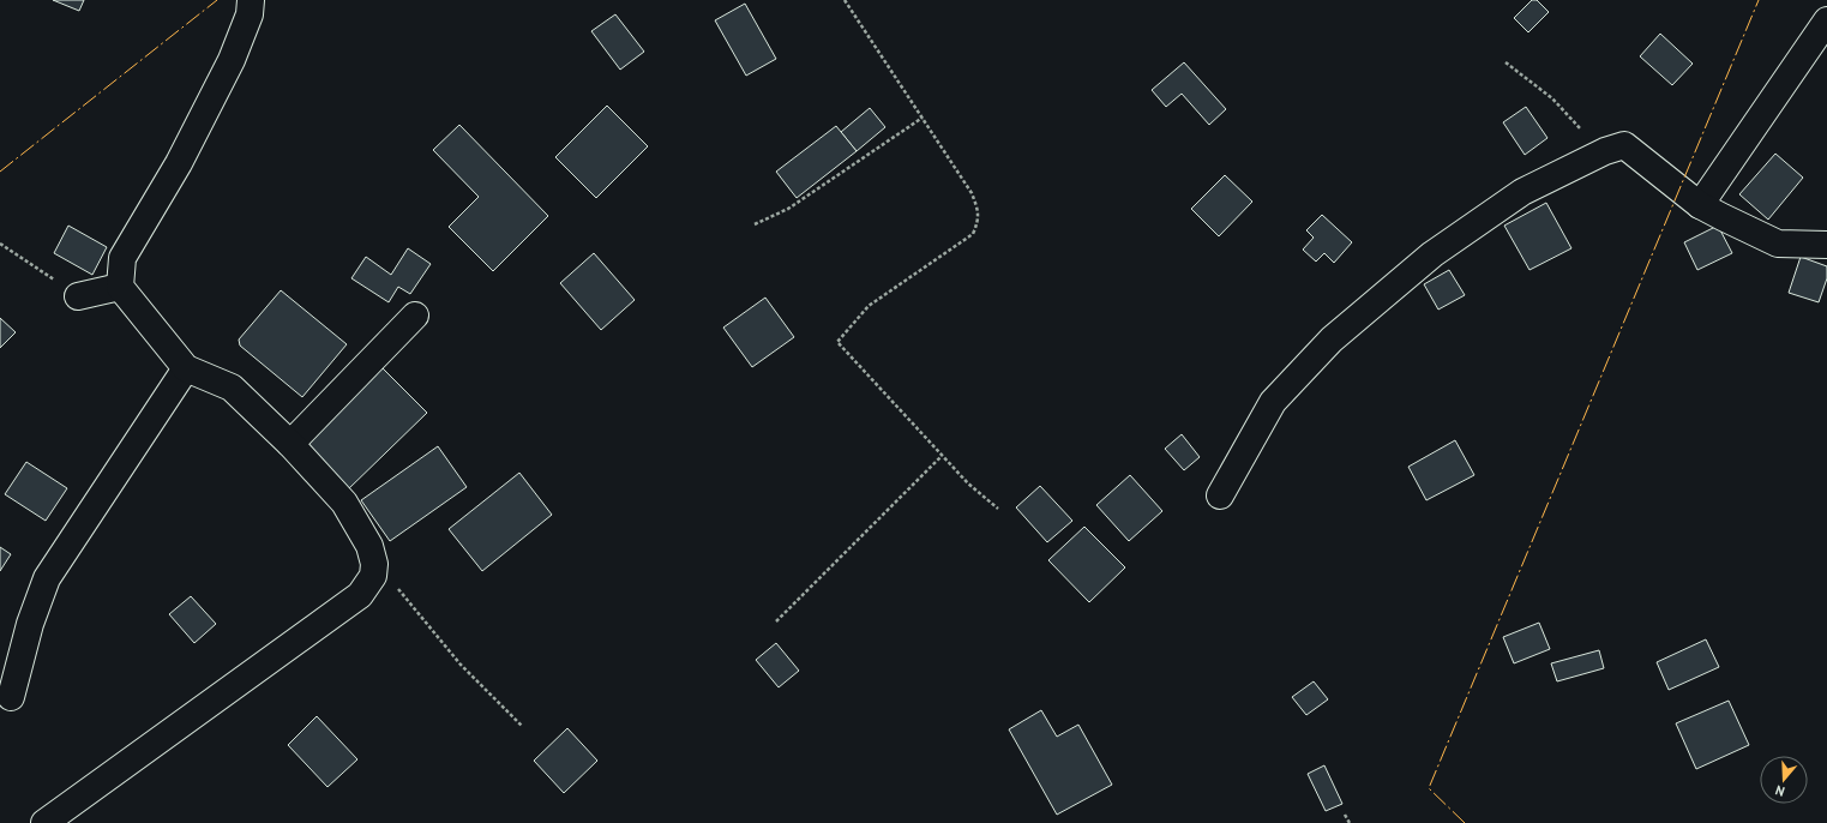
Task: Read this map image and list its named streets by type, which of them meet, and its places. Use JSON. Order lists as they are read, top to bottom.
{
  "north": "bottom"
}
